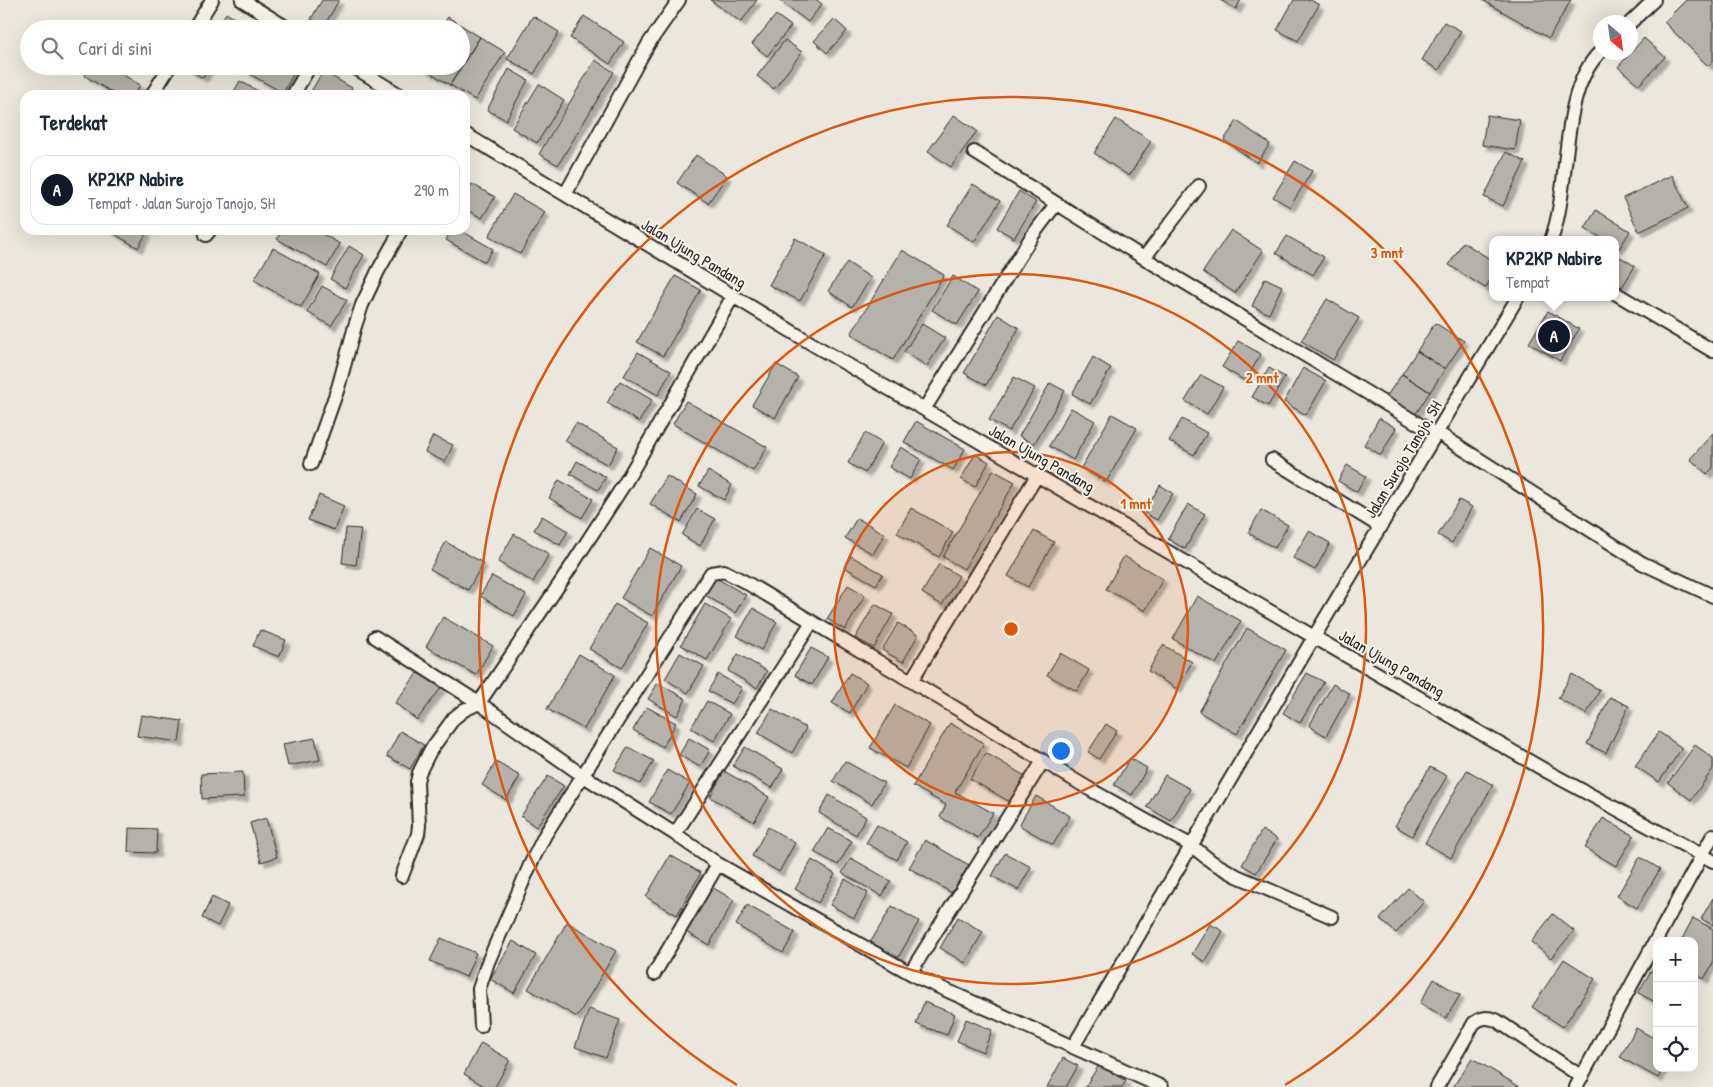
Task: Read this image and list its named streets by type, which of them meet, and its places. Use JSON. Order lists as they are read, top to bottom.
{
  "streets": {
    "street": ["Jalan Ujung Pandang", "Jalan Surojo Tanojo, SH"]
  },
  "crossings": [
    ["Jalan Ujung Pandang", "Jalan Surojo Tanojo, SH"]
  ],
  "north": "bottom right",
  "page": {
    "search": "Cari di sini",
    "heading": "Terdekat",
    "list": [
      {
        "mark": "A",
        "name": "KP2KP Nabire",
        "note": "Tempat · Jalan Surojo Tanojo, SH",
        "value": "290 m"
      }
    ],
    "popup": ["KP2KP Nabire", "Tempat"],
    "pins": "A",
    "map_buttons": ["+", "−"]
  },
  "rings": ["3 mnt", "2 mnt", "1 mnt"]
}
